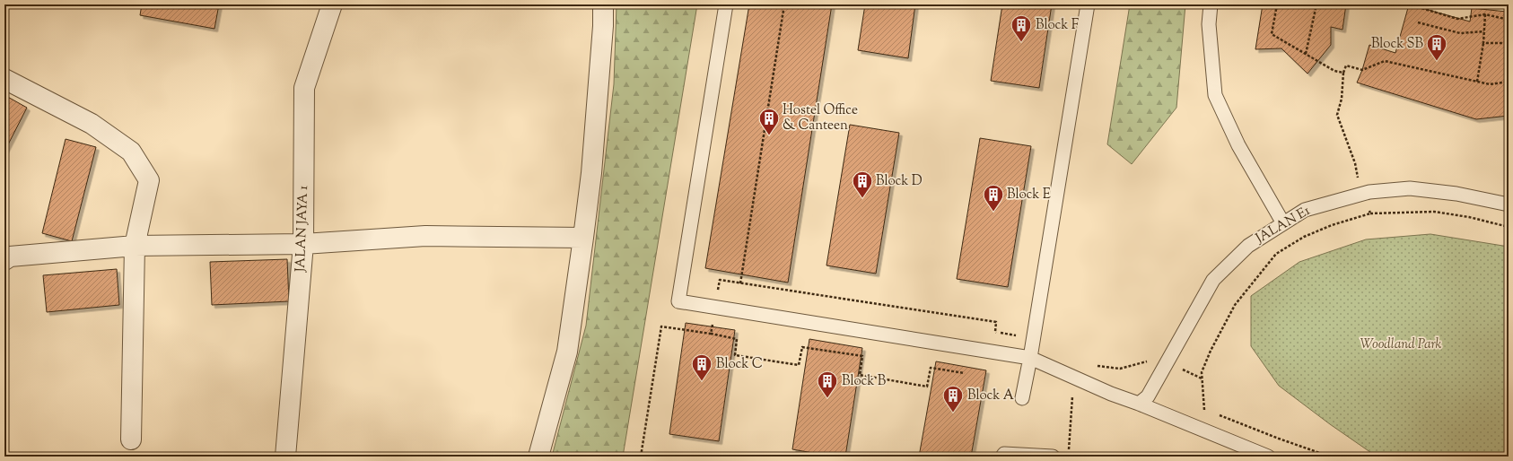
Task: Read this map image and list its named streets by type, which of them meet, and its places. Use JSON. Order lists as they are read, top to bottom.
{
  "streets": {
    "street": ["JALAN JAYA 1"],
    "lane": ["JALAN E1"]
  },
  "parks": ["Woodland Park"],
  "places": {
    "building": [
      "Block F",
      "Block SB",
      "Hostel Office & Canteen",
      "Block D",
      "Block E",
      "Block C",
      "Block B",
      "Block A"
    ]
  }
}
